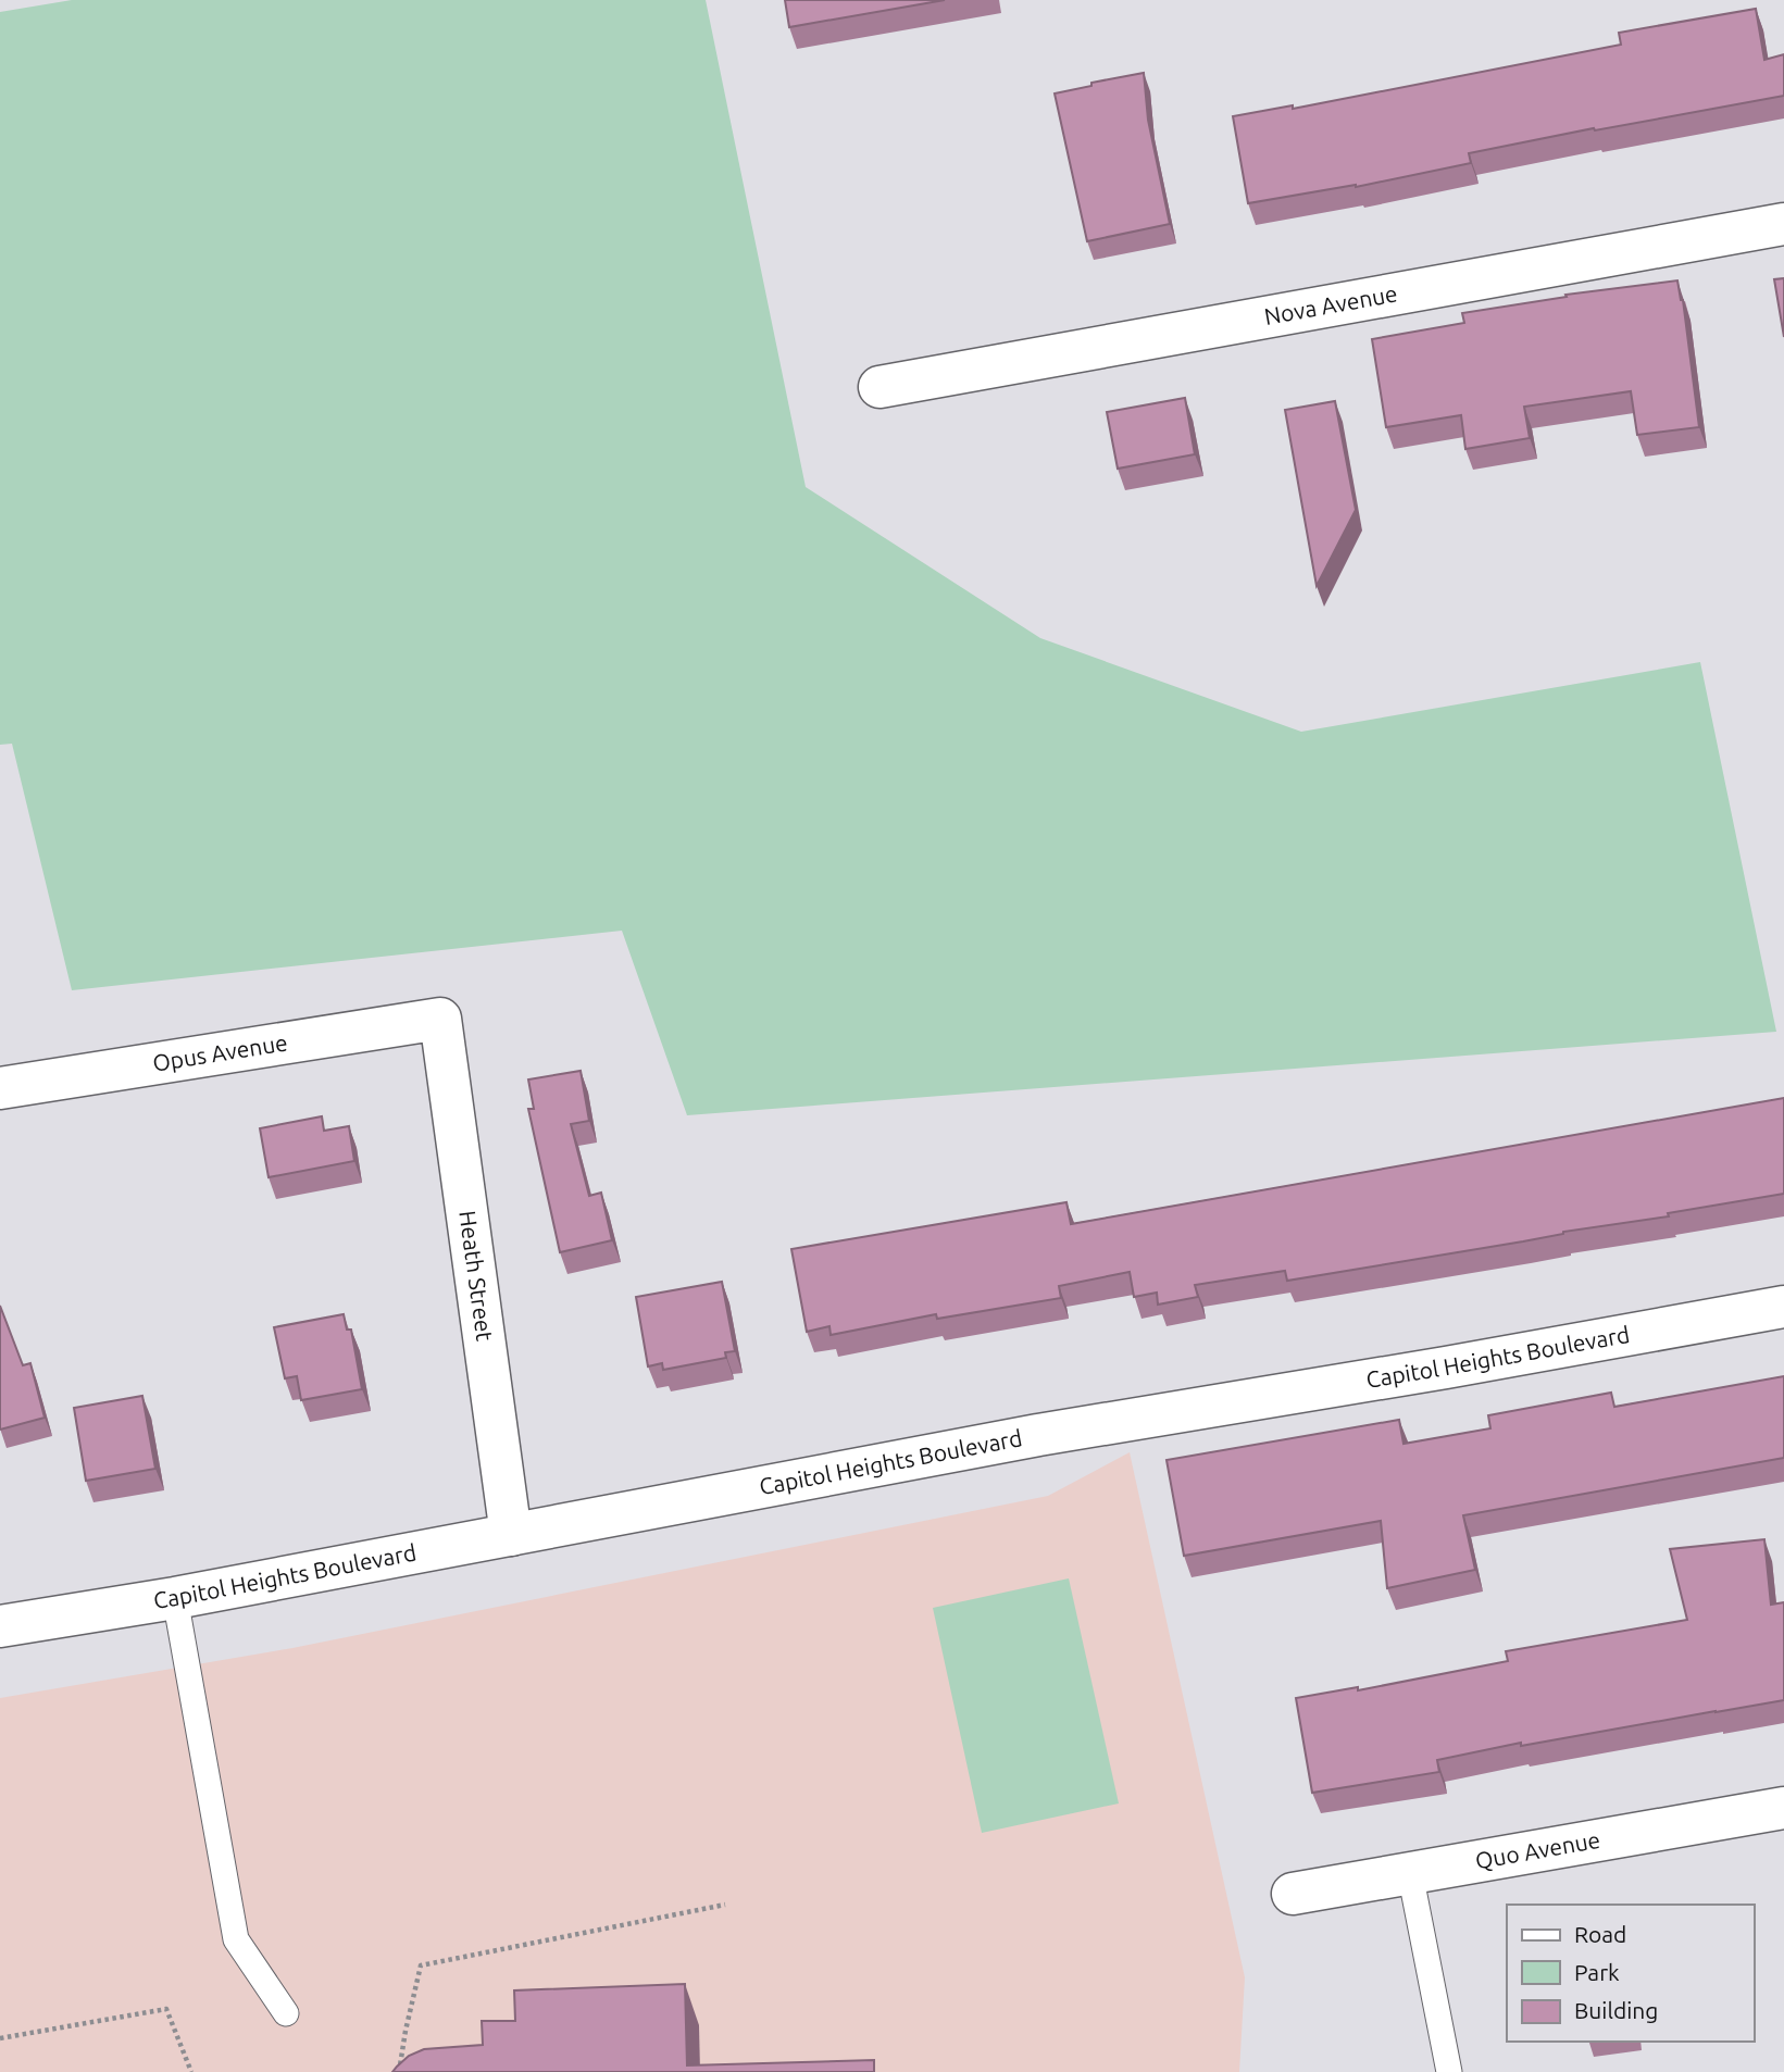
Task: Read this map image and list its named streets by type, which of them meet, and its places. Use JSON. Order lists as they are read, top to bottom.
{
  "streets": {
    "street": [
      "Nova Avenue",
      "Opus Avenue",
      "Heath Street",
      "Capitol Heights Boulevard",
      "Quo Avenue"
    ]
  },
  "crossings": [
    ["Opus Avenue", "Heath Street"],
    ["Heath Street", "Capitol Heights Boulevard"]
  ],
  "legend": ["Road", "Park", "Building"]
}
